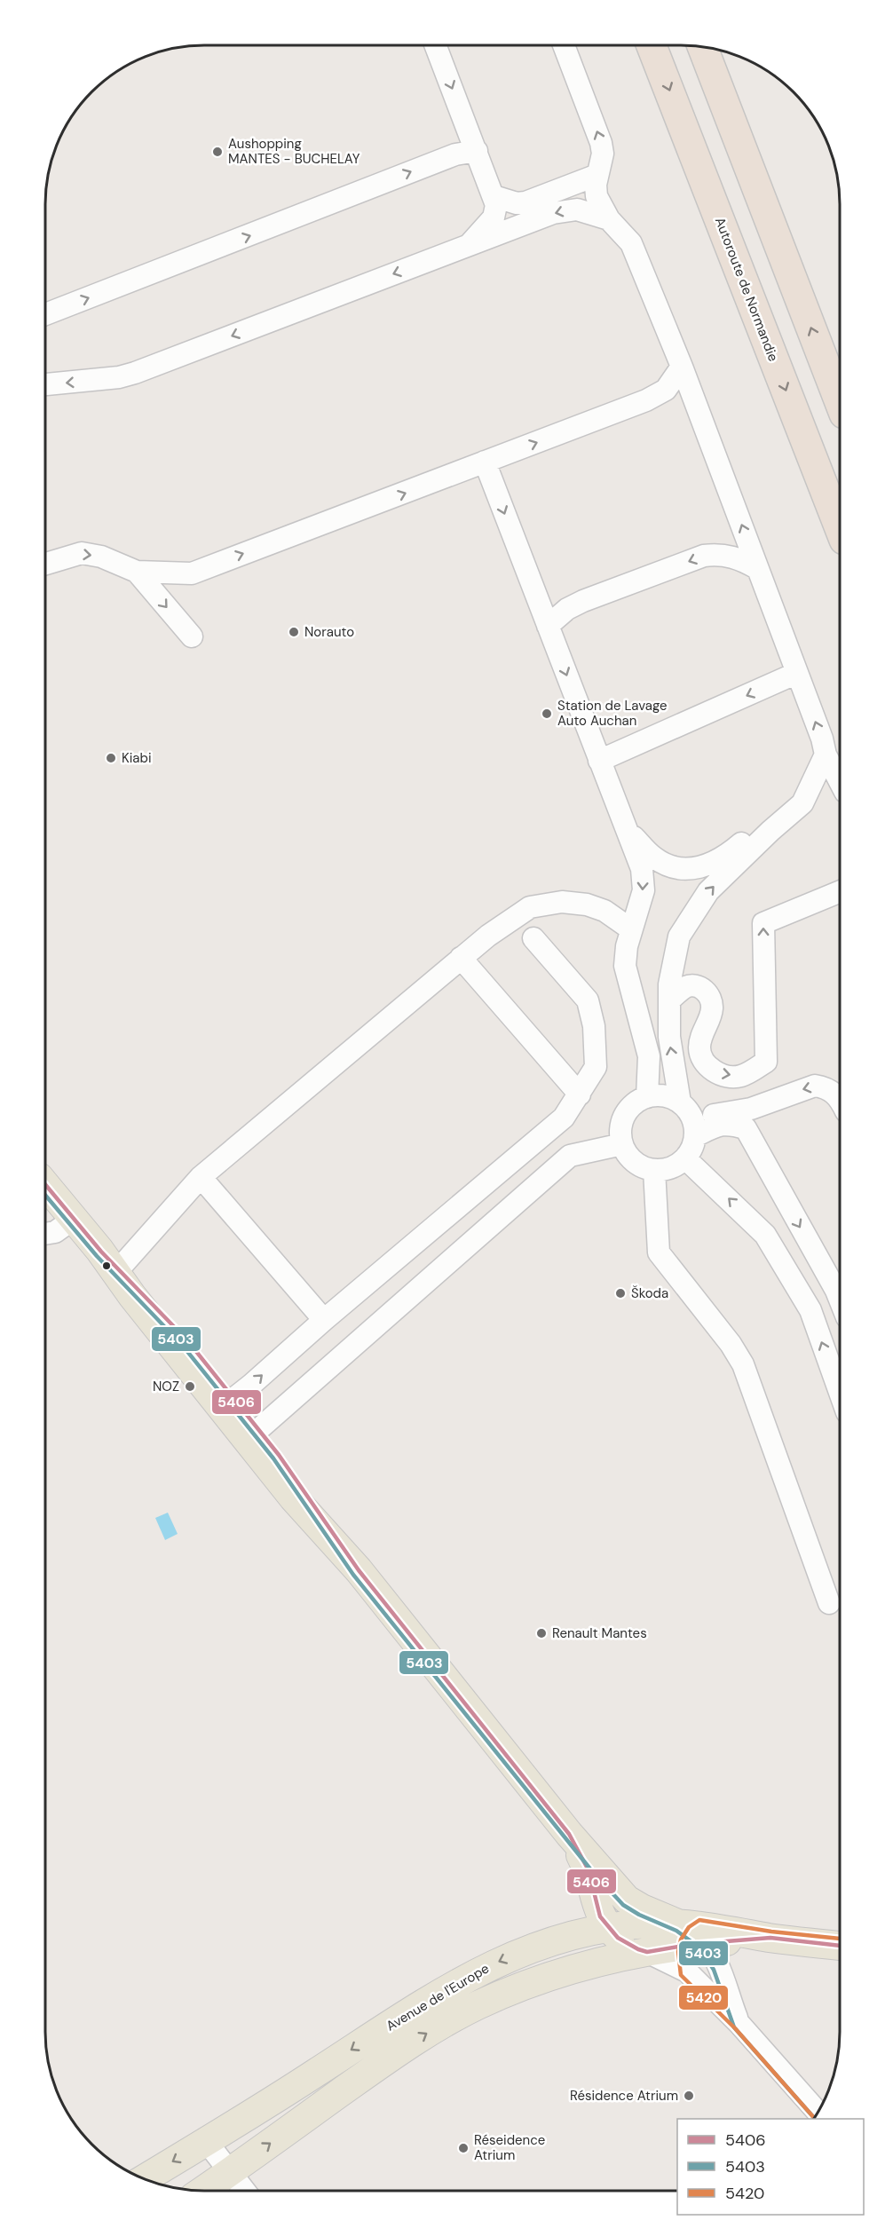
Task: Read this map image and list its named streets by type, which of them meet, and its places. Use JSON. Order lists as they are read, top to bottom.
{
  "streets": {
    "highway": ["Autoroute de Normandie"],
    "main road": ["Avenue de l'Europe"]
  },
  "places": [
    "Aushopping MANTES - BUCHELAY",
    "Norauto",
    "Station de Lavage Auto Auchan",
    "Kiabi",
    "Škoda",
    "NOZ",
    "Renault Mantes",
    "Résidence Atrium",
    "Réseidence Atrium"
  ],
  "lines": ["transit line 5406", "transit line 5403", "transit line 5420"],
  "legend": ["5406", "5403", "5420"]
}
